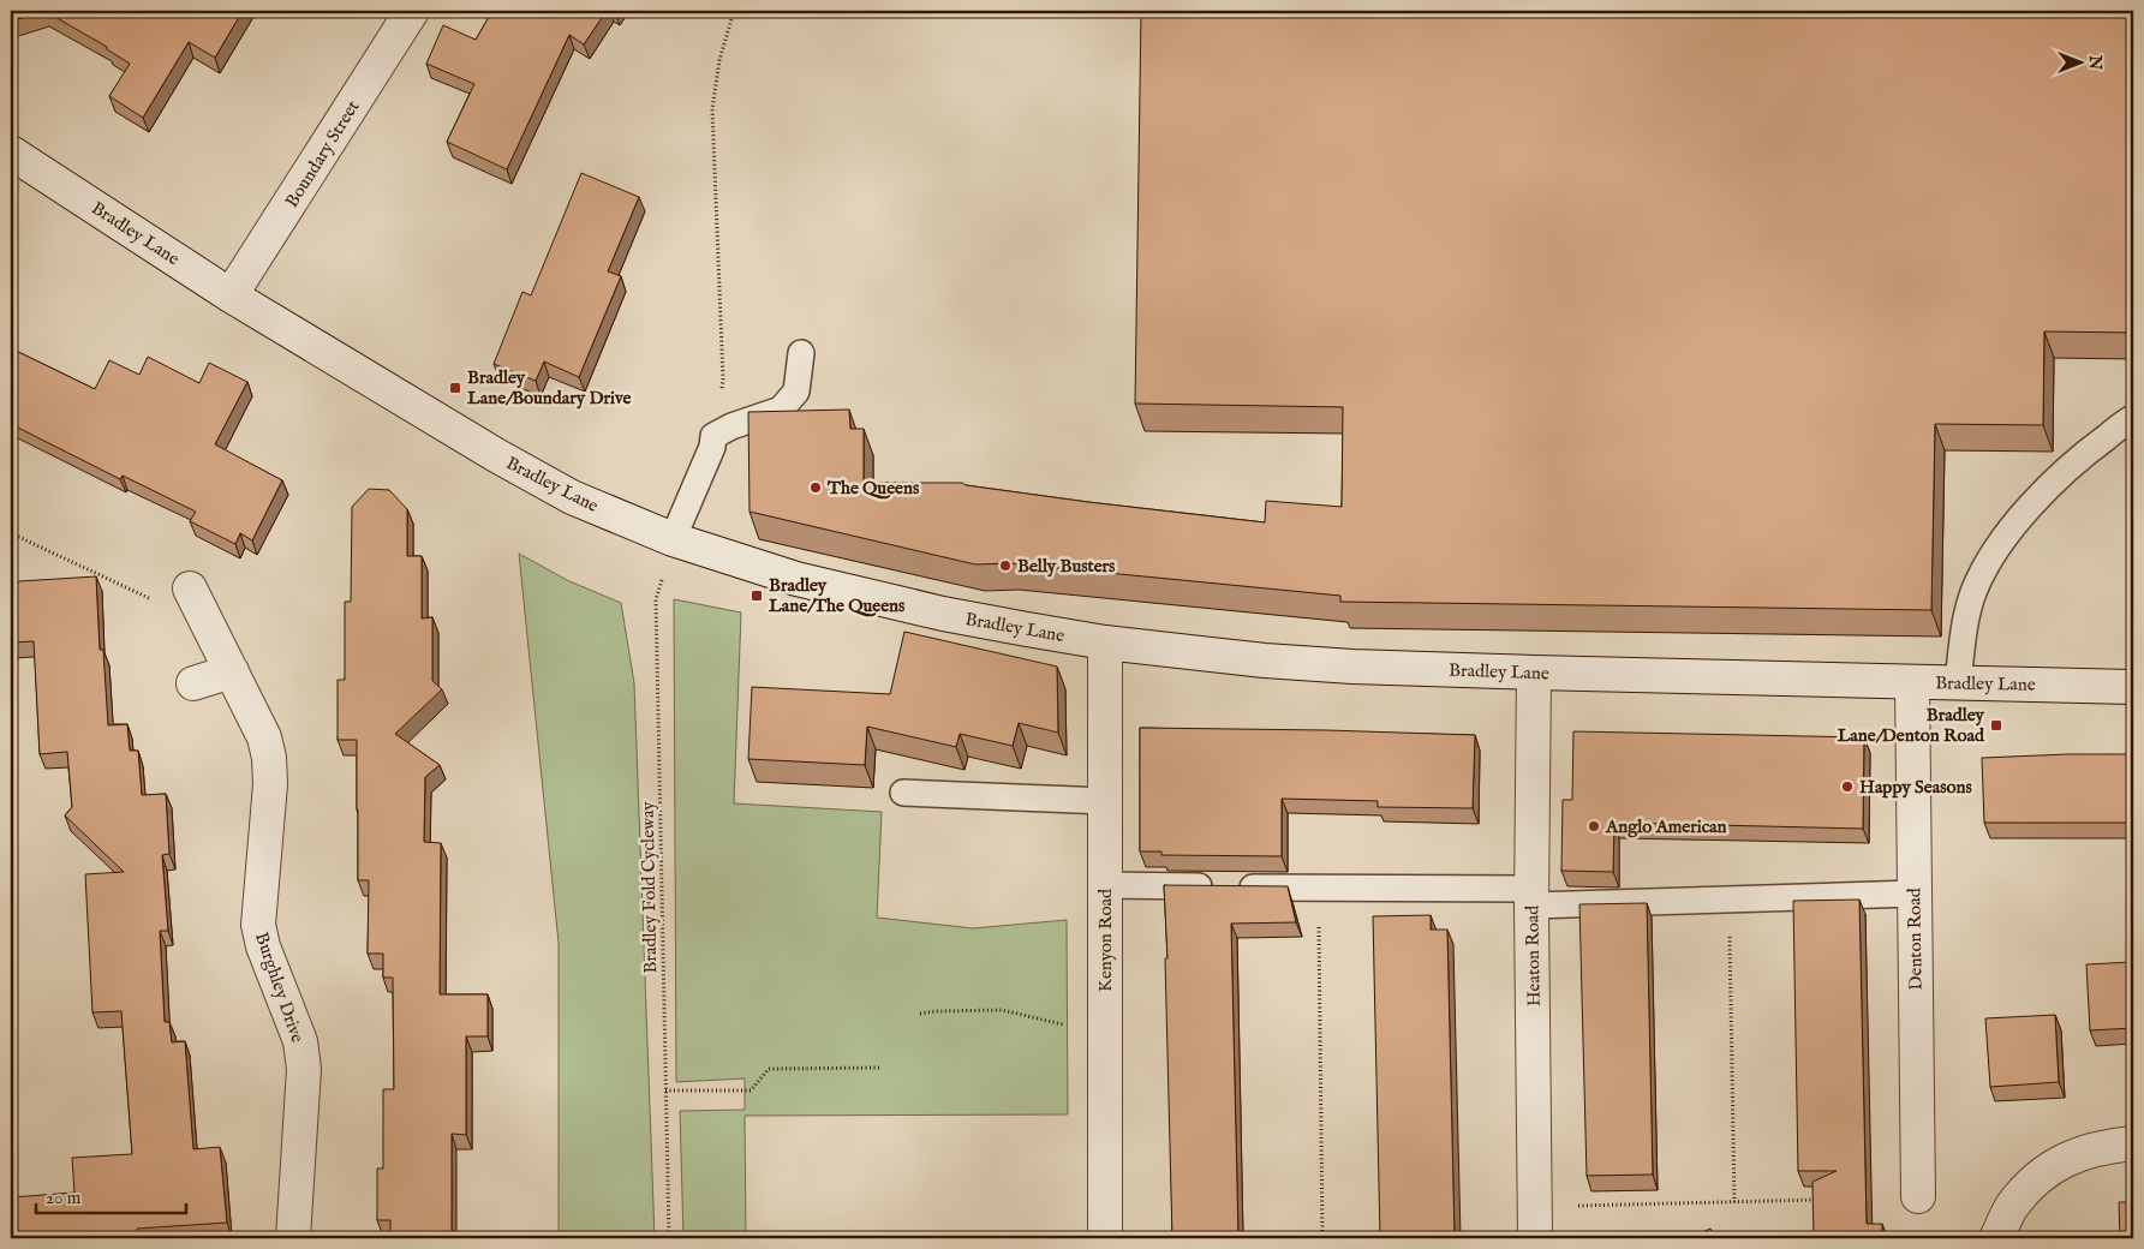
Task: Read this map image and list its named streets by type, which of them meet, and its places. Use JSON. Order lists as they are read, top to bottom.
{
  "streets": {
    "street": [
      "Boundary Street",
      "Bradley Lane",
      "Denton Road",
      "Kenyon Road",
      "Heaton Road",
      "Burghley Drive"
    ],
    "path": ["Bradley Fold Cycleway"]
  },
  "crossings": [
    ["Boundary Street", "Bradley Lane"],
    ["Bradley Lane", "Bradley Fold Cycleway"],
    ["Bradley Lane", "Denton Road"],
    ["Bradley Lane", "Kenyon Road"],
    ["Bradley Lane", "Heaton Road"]
  ],
  "places": {
    "transit": ["Bradley Lane/Boundary Drive", "Bradley Lane/The Queens", "Bradley Lane/Denton Road"],
    "other": [
      "The Queens",
      "Belly Busters",
      "Happy Seasons",
      "Anglo American"
    ]
  },
  "scale_bar": "20 m",
  "north": "right"
}
